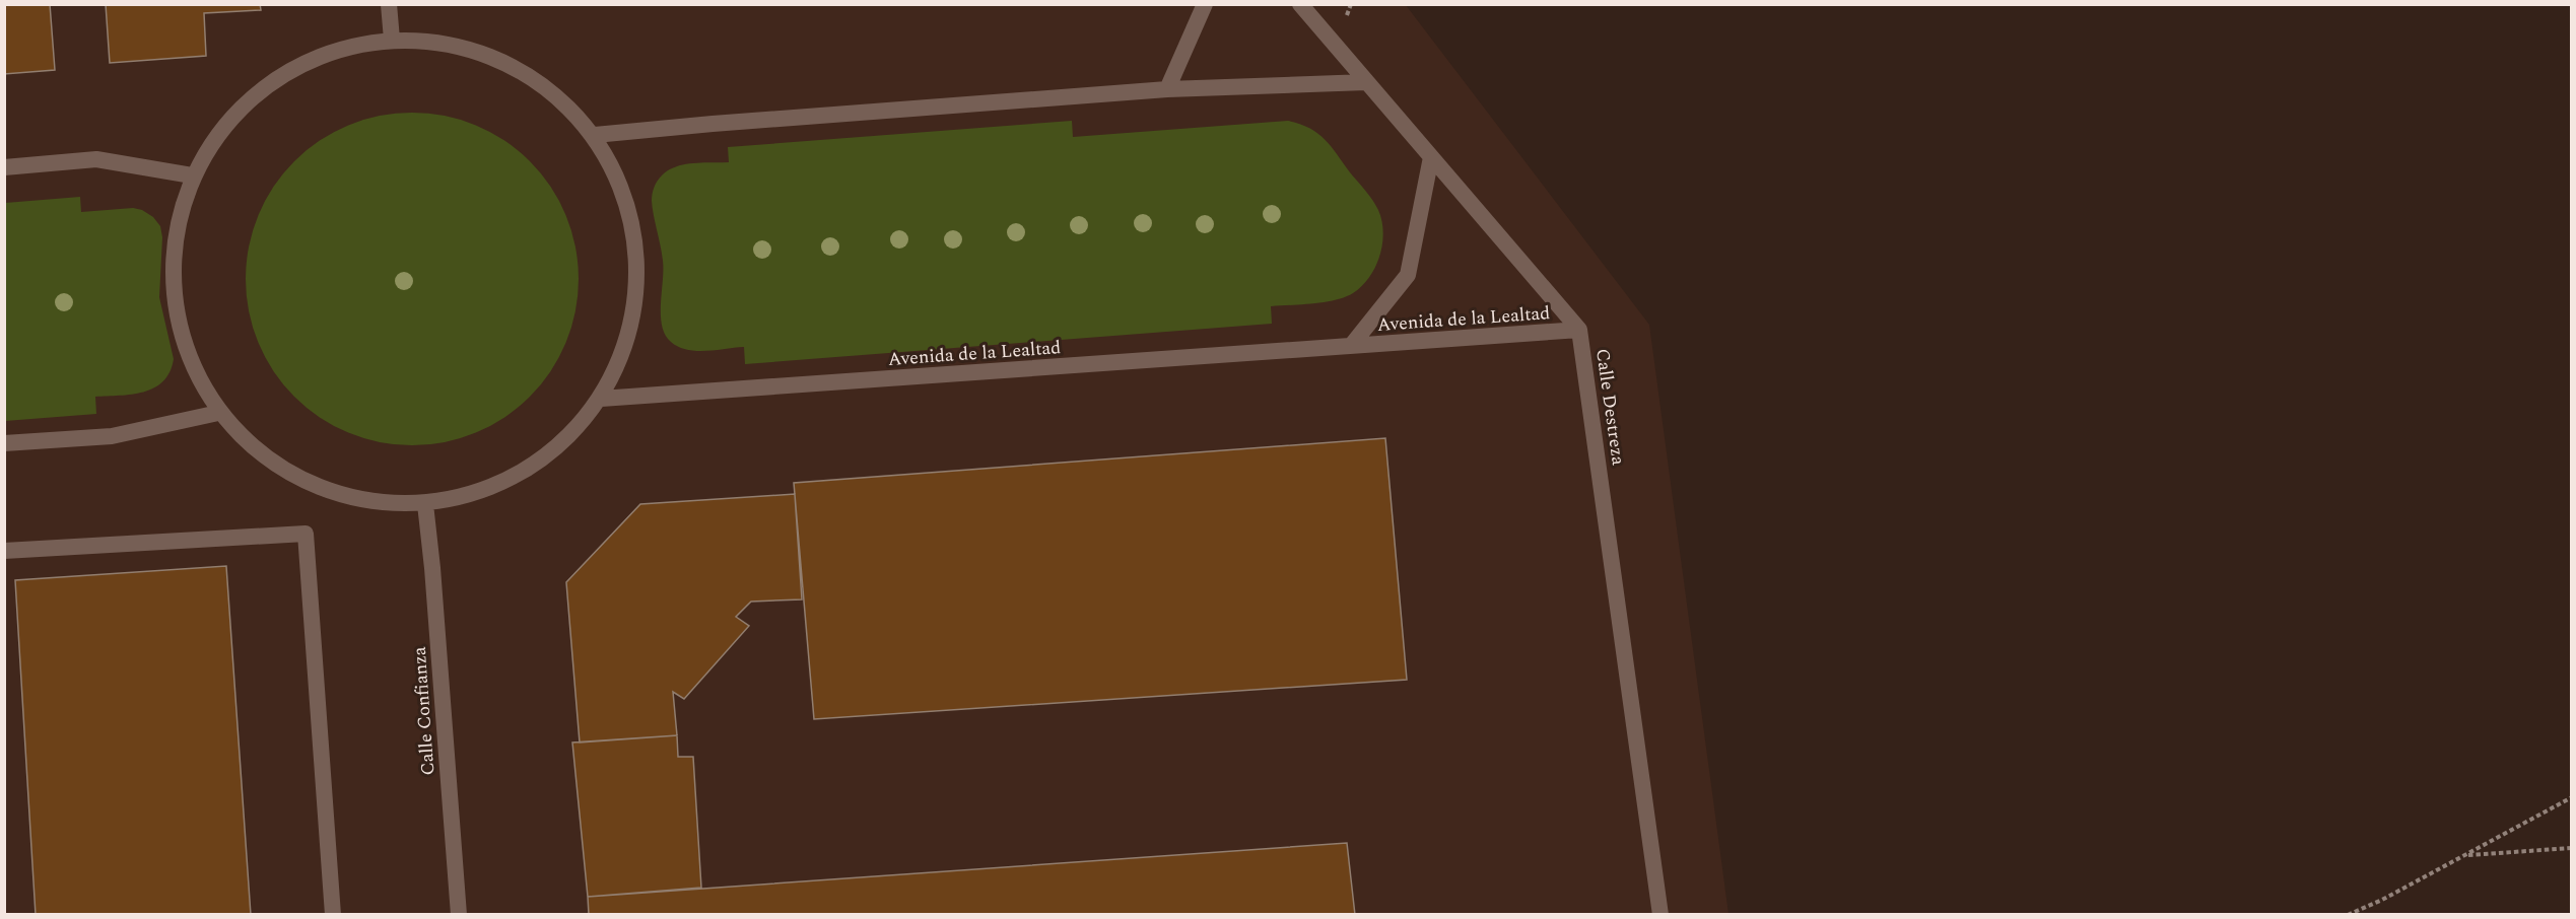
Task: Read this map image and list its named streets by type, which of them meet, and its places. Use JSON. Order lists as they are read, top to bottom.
{
  "streets": {
    "street": ["Avenida de la Lealtad", "Calle Destreza", "Calle Confianza"]
  },
  "crossings": [
    ["Avenida de la Lealtad", "Calle Destreza"]
  ]
}
